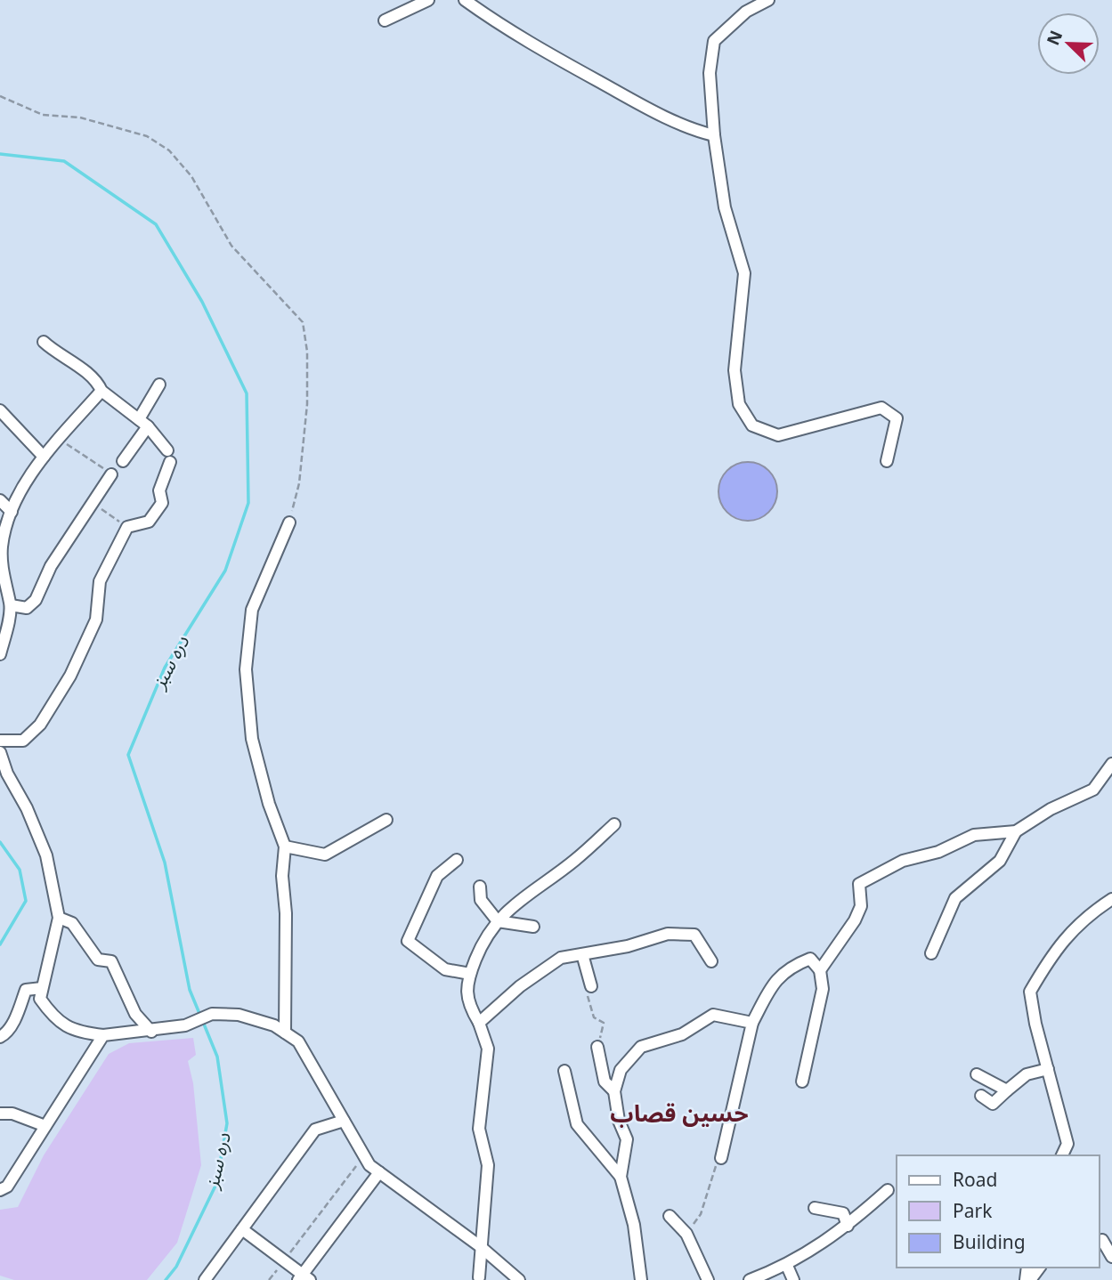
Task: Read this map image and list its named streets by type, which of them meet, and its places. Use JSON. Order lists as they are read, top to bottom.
{
  "districts": ["حسین قصاب"],
  "water": ["دره سبز"],
  "legend": ["Road", "Park", "Building"],
  "north": "top left"
}
